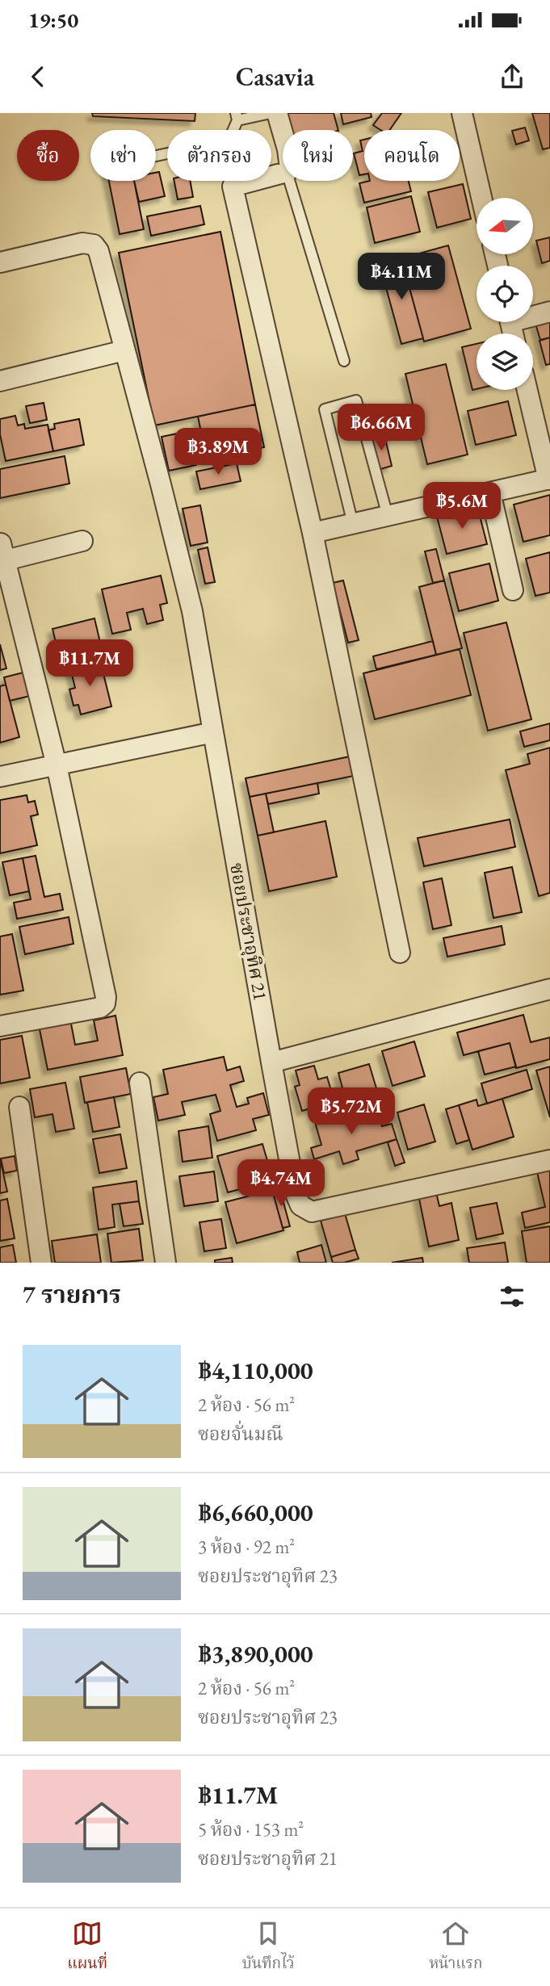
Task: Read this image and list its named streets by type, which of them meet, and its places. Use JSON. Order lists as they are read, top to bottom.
{
  "streets": {
    "street": ["ซอยประชาอุทิศ 21"]
  },
  "north": "left",
  "page": {
    "status": "19:50",
    "header": "Casavia",
    "chip": [
      "ซื้อ",
      "เช่า",
      "ตัวกรอง",
      "ใหม่",
      "คอนโด"
    ],
    "price": [
      "฿4.11M",
      "฿6.66M",
      "฿3.89M",
      "฿5.6M",
      "฿11.7M",
      "฿5.72M",
      "฿4.74M"
    ],
    "heading": "7 รายการ",
    "list": [
      {
        "name": "฿4,110,000",
        "note": "2 ห้อง · 56 m² · ซอยจั่นมณี"
      },
      {
        "name": "฿6,660,000",
        "note": "3 ห้อง · 92 m² · ซอยประชาอุทิศ 23"
      },
      {
        "name": "฿3,890,000",
        "note": "2 ห้อง · 56 m² · ซอยประชาอุทิศ 23"
      },
      {
        "name": "฿11.7M",
        "note": "5 ห้อง · 153 m² · ซอยประชาอุทิศ 21"
      }
    ],
    "tabs": ["แผนที่", "บันทึกไว้", "หน้าแรก"]
  }
}
